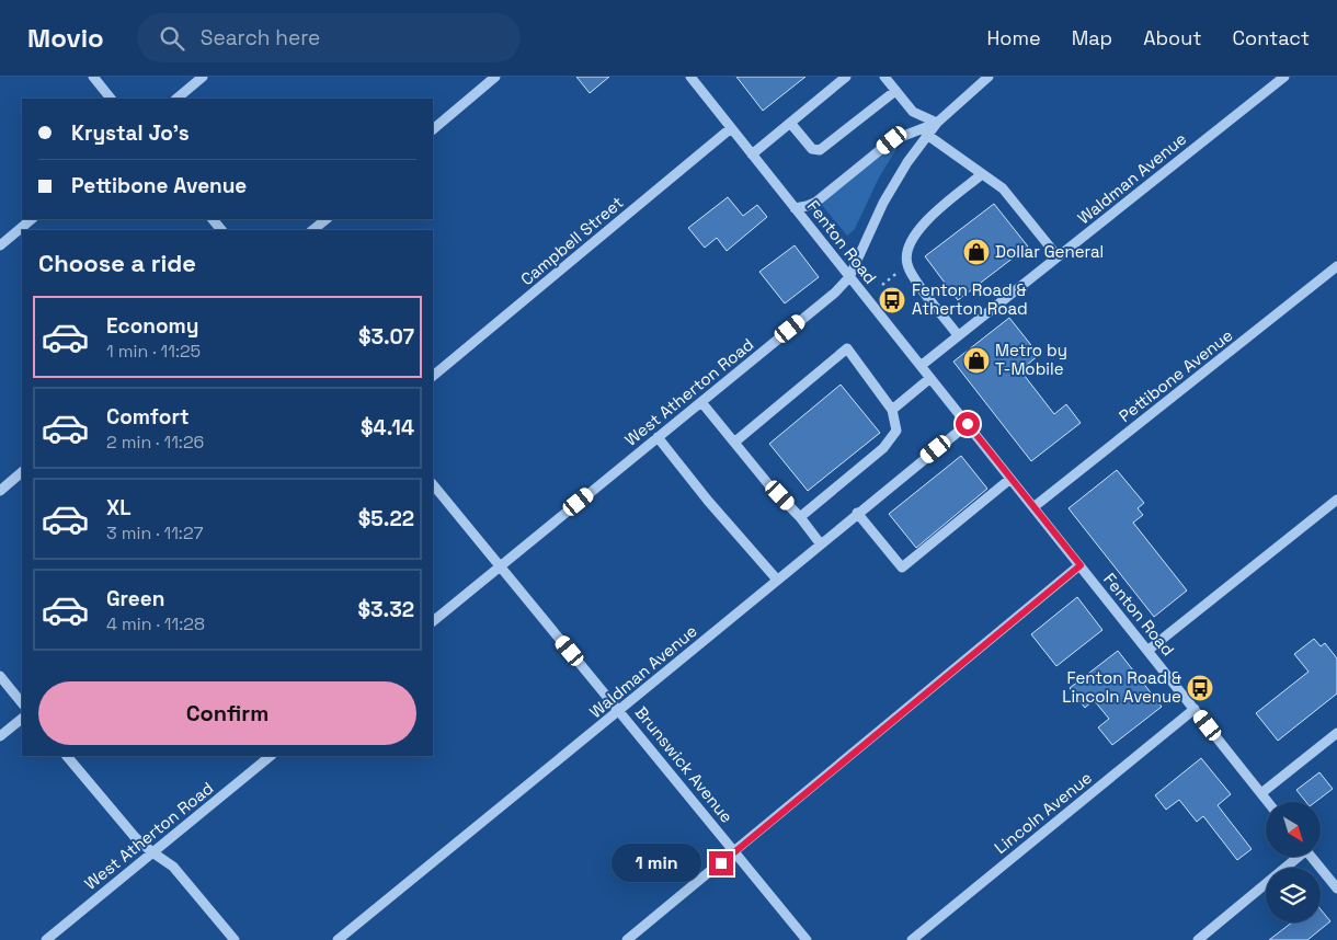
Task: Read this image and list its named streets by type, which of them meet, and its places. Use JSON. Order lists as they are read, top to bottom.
{
  "streets": {
    "street": [
      "Waldman Avenue",
      "Campbell Street",
      "Fenton Road",
      "Pettibone Avenue",
      "West Atherton Road",
      "Brunswick Avenue",
      "Lincoln Avenue"
    ]
  },
  "crossings": [
    ["Waldman Avenue", "Fenton Road"],
    ["Waldman Avenue", "Brunswick Avenue"],
    ["Campbell Street", "Fenton Road"],
    ["Fenton Road", "Pettibone Avenue"],
    ["Fenton Road", "West Atherton Road"],
    ["Fenton Road", "Lincoln Avenue"],
    ["West Atherton Road", "Brunswick Avenue"]
  ],
  "places": {
    "shop": ["Dollar General", "Metro by T-Mobile"],
    "bus stop": ["Fenton Road & Atherton Road", "Fenton Road & Lincoln Avenue"]
  },
  "north": "bottom right",
  "page": {
    "header": "Movio",
    "search": "Search here",
    "nav": [
      "Home",
      "Map",
      "About",
      "Contact"
    ],
    "banner": ["Krystal Jo's", "Pettibone Avenue"],
    "heading": "Choose a ride",
    "list": [
      {
        "name": "Economy",
        "note": "1 min · 11:25",
        "value": "$3.07"
      },
      {
        "name": "Comfort",
        "note": "2 min · 11:26",
        "value": "$4.14"
      },
      {
        "name": "XL",
        "note": "3 min · 11:27",
        "value": "$5.22"
      },
      {
        "name": "Green",
        "note": "4 min · 11:28",
        "value": "$3.32"
      }
    ],
    "buttons": "Confirm",
    "bubble": "1 min"
  }
}
